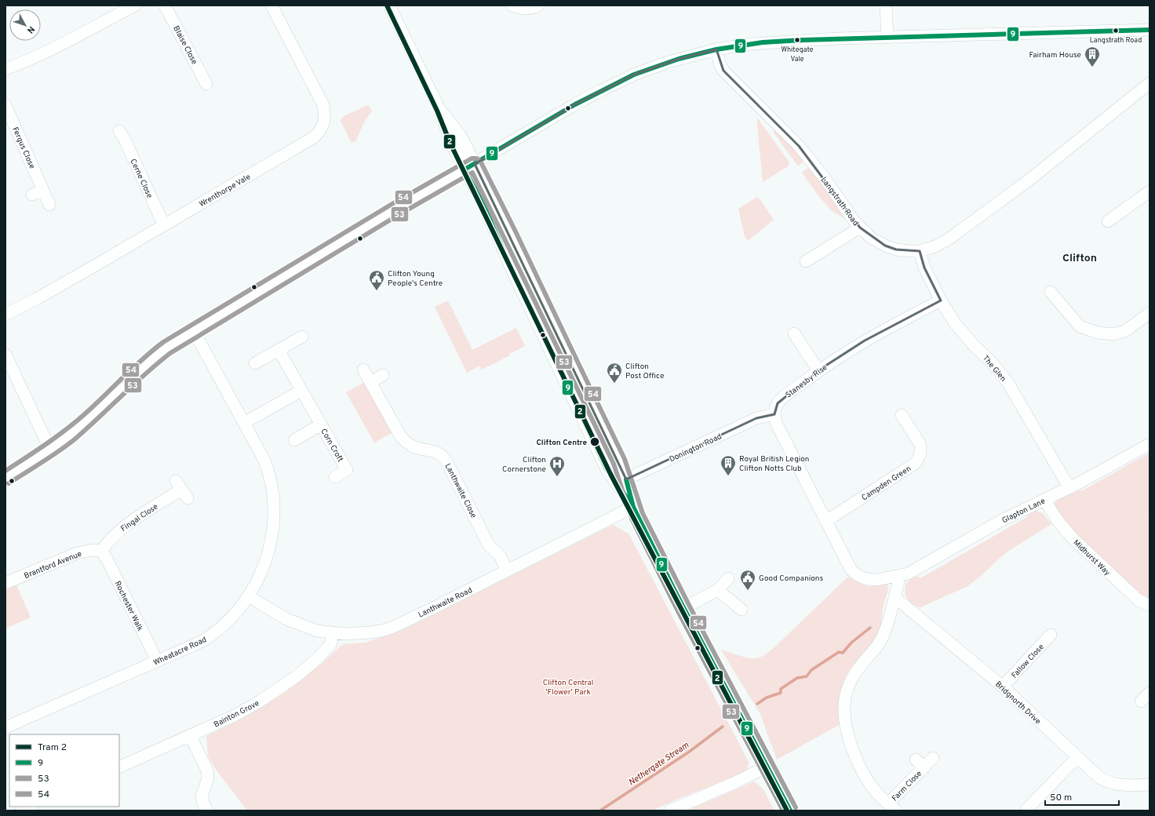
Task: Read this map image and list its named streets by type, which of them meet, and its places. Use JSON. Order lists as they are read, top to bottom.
{
  "streets": {
    "street": [
      "Blaise Close",
      "Fergus Close",
      "Cerne Close",
      "Wrenthorpe Vale",
      "Langstrath Road",
      "The Glen",
      "Stanesby Rise",
      "Corn Croft",
      "Donington Road",
      "Campden Green",
      "Lanthwaite Close",
      "Glapton Lane",
      "Fingal Close",
      "Midhurst Way",
      "Brantford Avenue",
      "Lanthwaite Road",
      "Rochester Walk",
      "Wheatacre Road",
      "Fallow Close",
      "Bridgnorth Drive",
      "Bainton Grove",
      "Farm Close"
    ]
  },
  "crossings": [
    ["Cerne Close", "Wrenthorpe Vale"],
    ["Langstrath Road", "The Glen"],
    ["The Glen", "Stanesby Rise"],
    ["The Glen", "Glapton Lane"],
    ["Stanesby Rise", "Donington Road"],
    ["Lanthwaite Close", "Lanthwaite Road"],
    ["Glapton Lane", "Midhurst Way"],
    ["Fingal Close", "Brantford Avenue"],
    ["Fingal Close", "Rochester Walk"],
    ["Brantford Avenue", "Rochester Walk"],
    ["Lanthwaite Road", "Wheatacre Road"],
    ["Lanthwaite Road", "Bainton Grove"],
    ["Rochester Walk", "Wheatacre Road"],
    ["Fallow Close", "Bridgnorth Drive"]
  ],
  "districts": ["Clifton"],
  "water": ["Nethergate Stream"],
  "parks": ["Clifton Central 'Flower' Park"],
  "places": {
    "other": ["Langstrath Road", "Whitegate Vale", "Clifton Centre"],
    "building": ["Fairham House", "Royal British Legion Clifton Notts Club"],
    "public building": ["Clifton Young People's Centre", "Clifton Post Office", "Good Companions"],
    "hospital": ["Clifton Cornerstone"]
  },
  "lines": [
    "tram line 2",
    "transit line 9",
    "transit line 54",
    "transit line 53"
  ],
  "legend": [
    "Tram 2",
    "9",
    "53",
    "54"
  ],
  "scale_bar": "50 m",
  "north": "bottom right"
}
